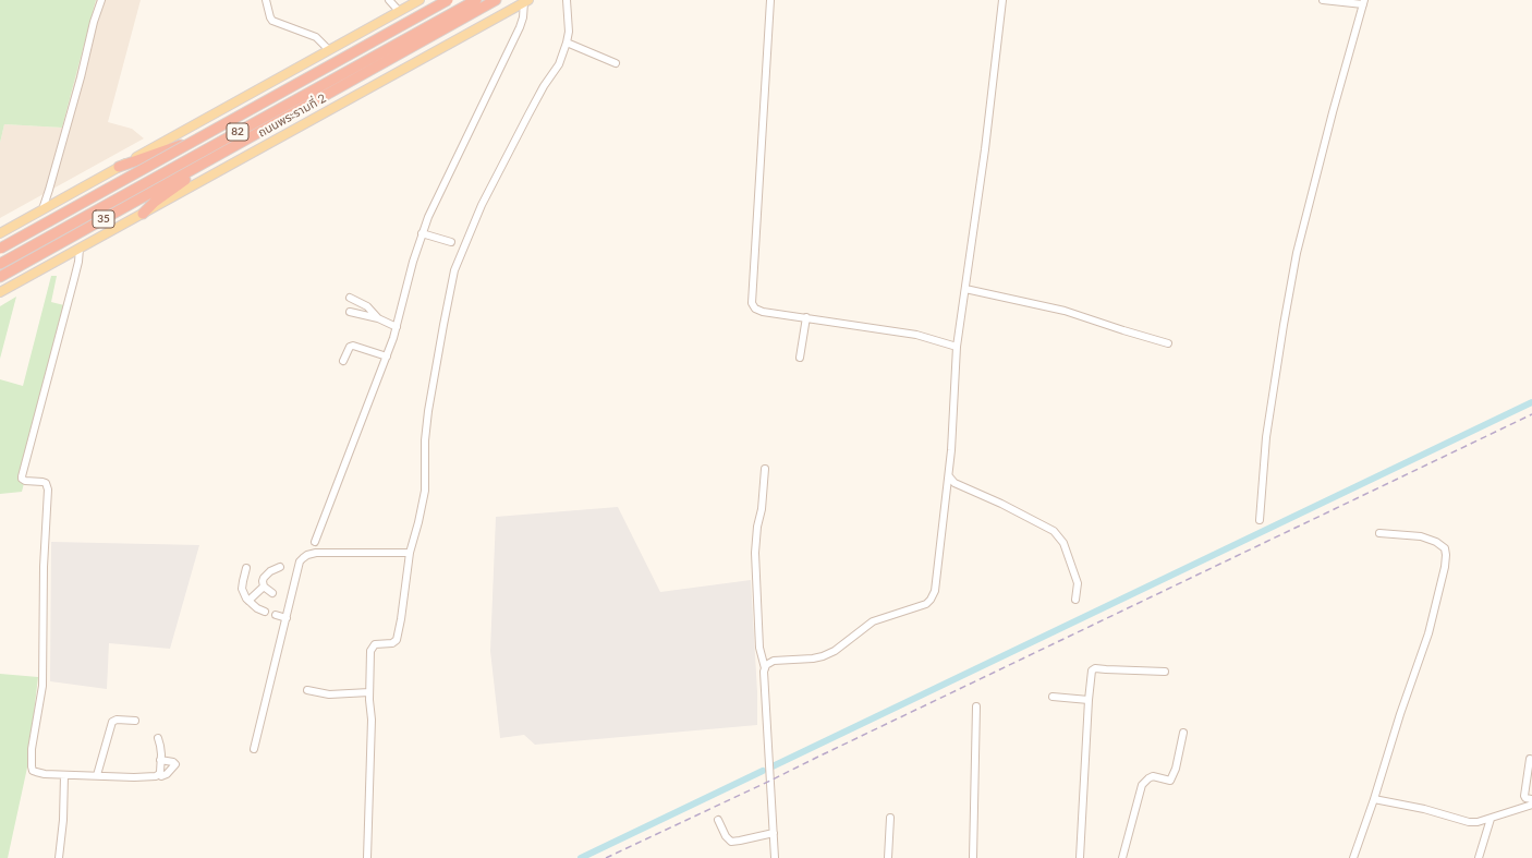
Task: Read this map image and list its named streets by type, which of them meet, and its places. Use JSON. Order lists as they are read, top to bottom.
{
  "streets": {
    "highway": ["ถนนพระรามที่ 2", "82", "35"]
  },
  "crossings": [
    ["ถนนพระรามที่ 2", "82"]
  ]
}
